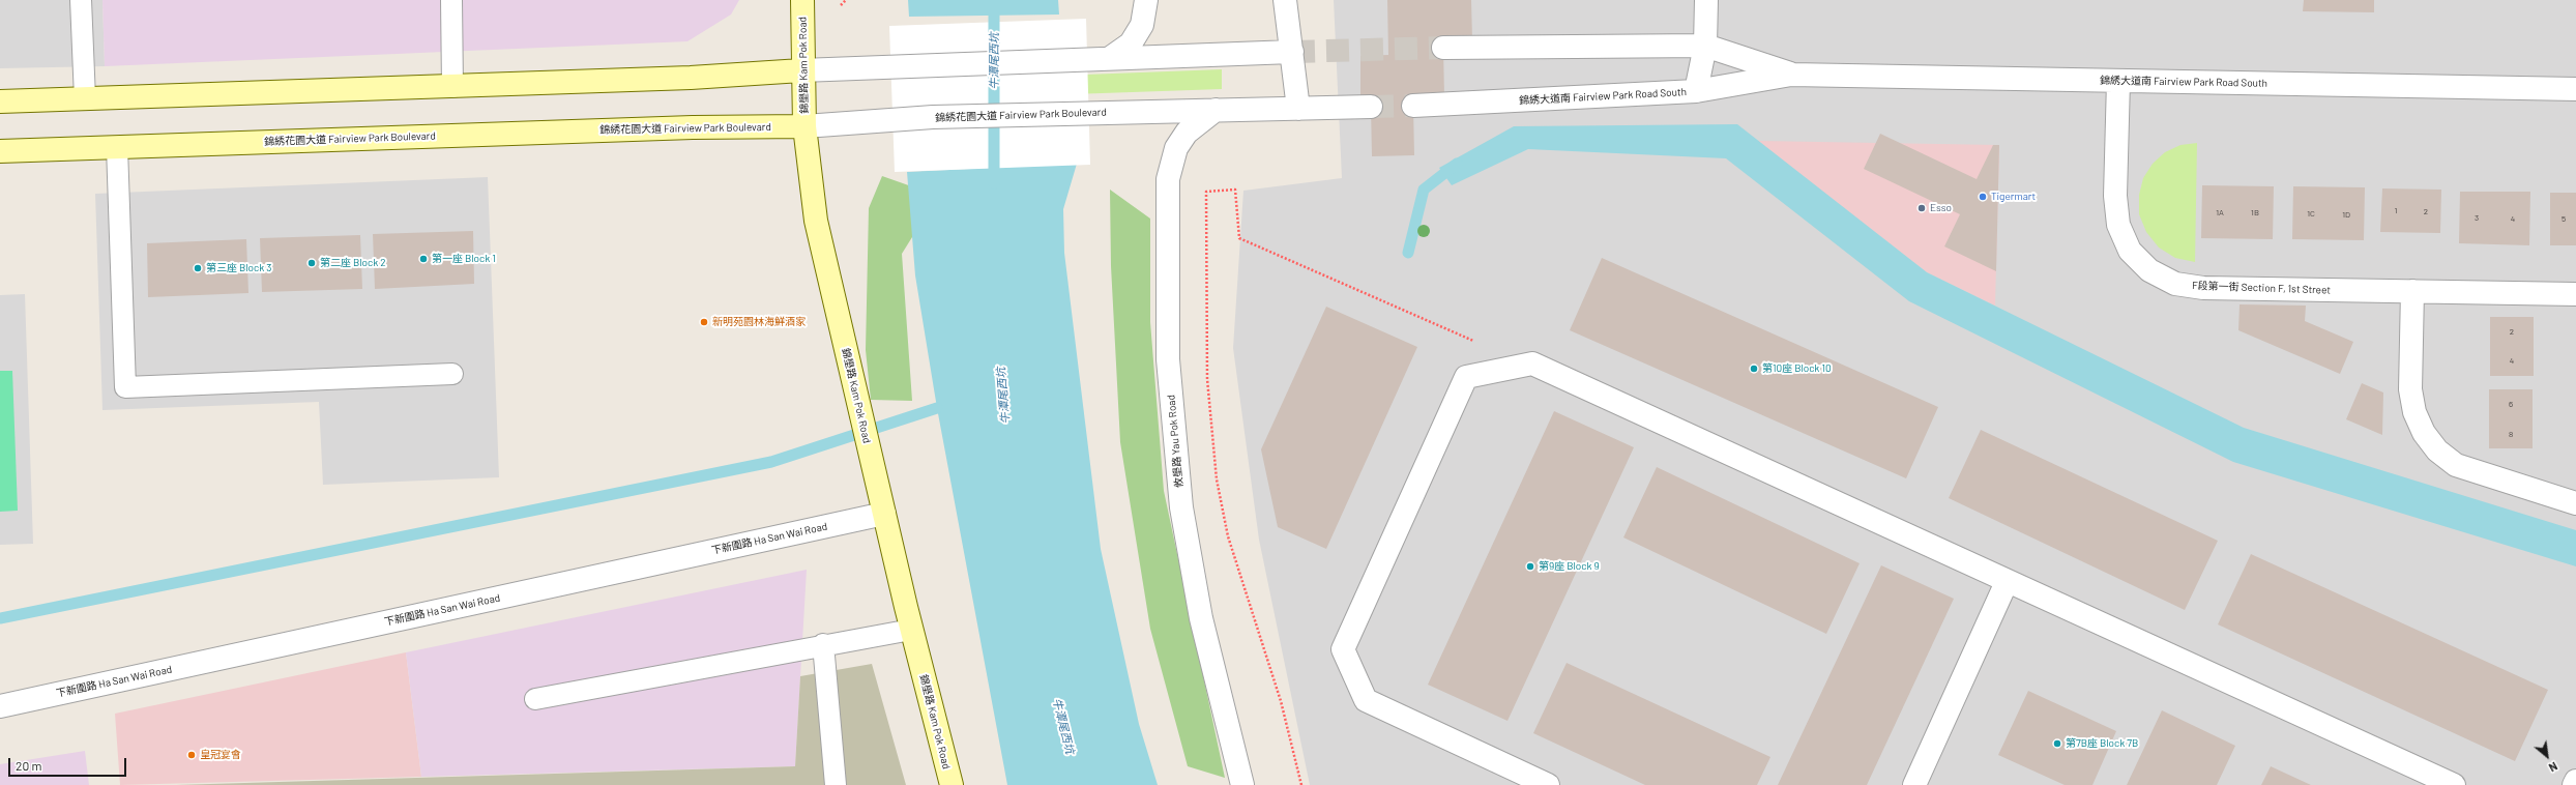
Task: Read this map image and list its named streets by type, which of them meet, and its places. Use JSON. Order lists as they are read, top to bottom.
{
  "streets": {
    "street": [
      "錦壆路 Kam Pok Road",
      "錦綉大道南 Fairview Park Road South",
      "錦綉花園大道 Fairview Park Boulevard",
      "F段第一街 Section F, 1st Street",
      "攸壆路 Yau Pok Road",
      "下新圍路 Ha San Wai Road"
    ]
  },
  "crossings": [
    ["錦壆路 Kam Pok Road", "錦綉花園大道 Fairview Park Boulevard"],
    ["錦壆路 Kam Pok Road", "下新圍路 Ha San Wai Road"],
    ["錦綉大道南 Fairview Park Road South", "F段第一街 Section F, 1st Street"],
    ["錦綉花園大道 Fairview Park Boulevard", "攸壆路 Yau Pok Road"]
  ],
  "water": ["牛潭尾西坑"],
  "places": [
    "Tigermart",
    "Esso",
    "第一座 Block 1",
    "第二座 Block 2",
    "第三座 Block 3",
    "新明苑園林海鮮酒家",
    "第10座 Block 10",
    "第9座 Block 9",
    "第7B座 Block 7B",
    "皇冠宴會"
  ],
  "house_numbers": [
    "1",
    "2",
    "1A",
    "1B",
    "1C",
    "1D",
    "3",
    "4",
    "5",
    "2",
    "4",
    "6",
    "8"
  ],
  "scale_bar": "20 m",
  "north": "bottom right"
}
